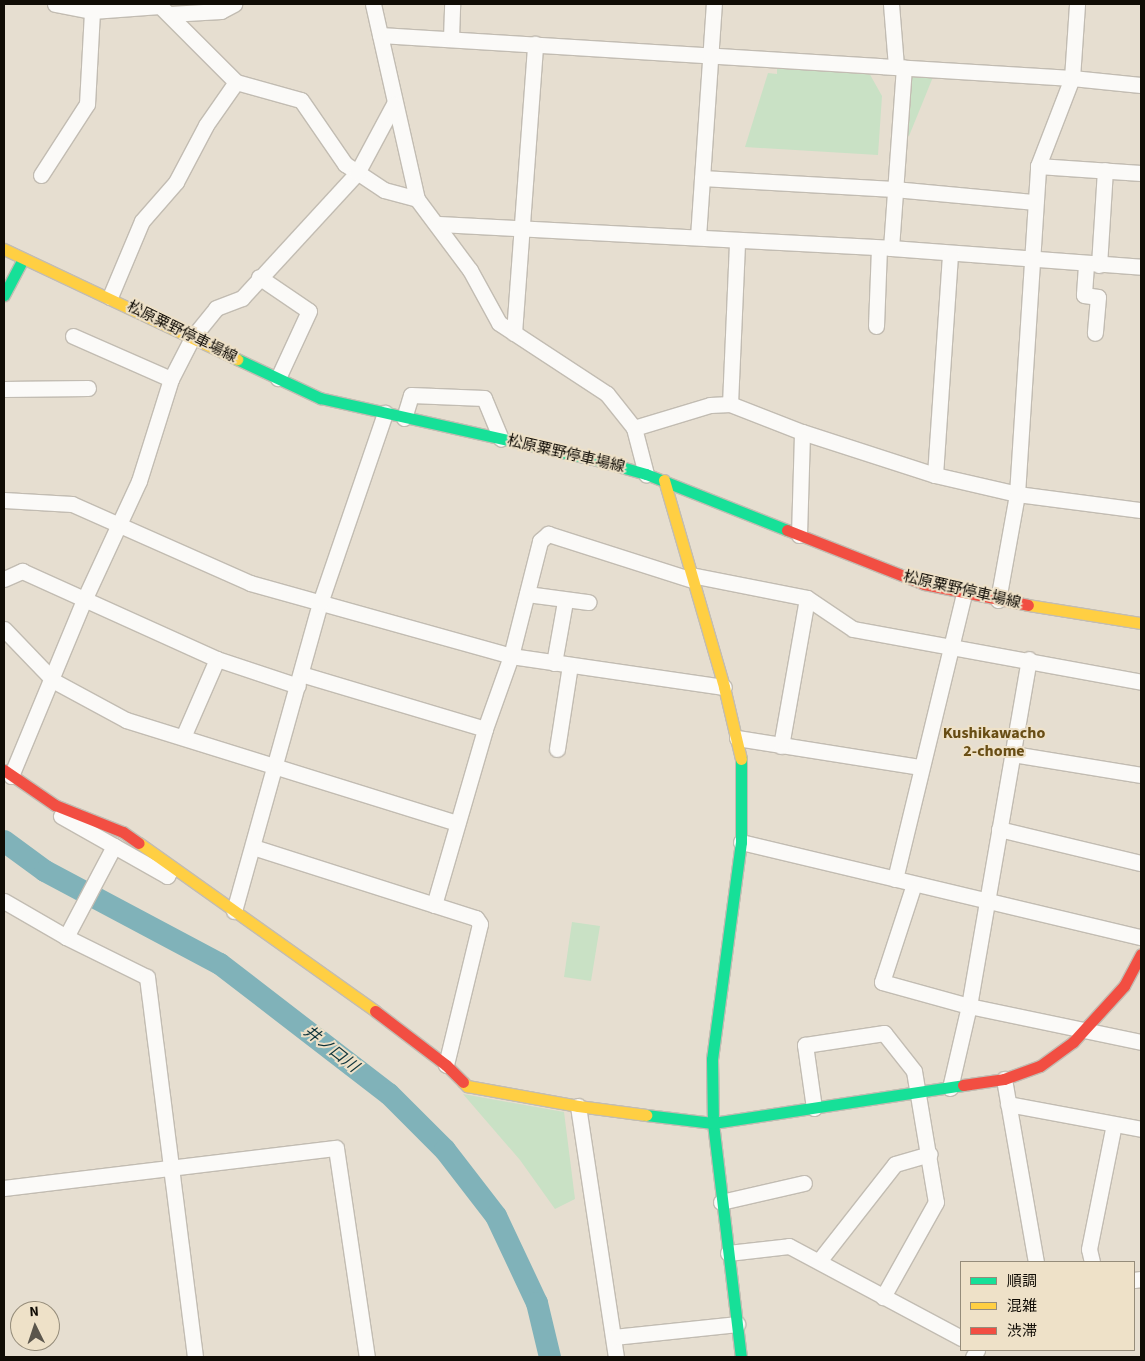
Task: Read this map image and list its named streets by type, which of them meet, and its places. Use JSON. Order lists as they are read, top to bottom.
{
  "streets": {
    "street": ["松原粟野停車場線"]
  },
  "districts": ["Kushikawacho 2-chome"],
  "water": ["井ノ口川"],
  "legend": ["順調", "混雑", "渋滞"],
  "north": "top"
}
